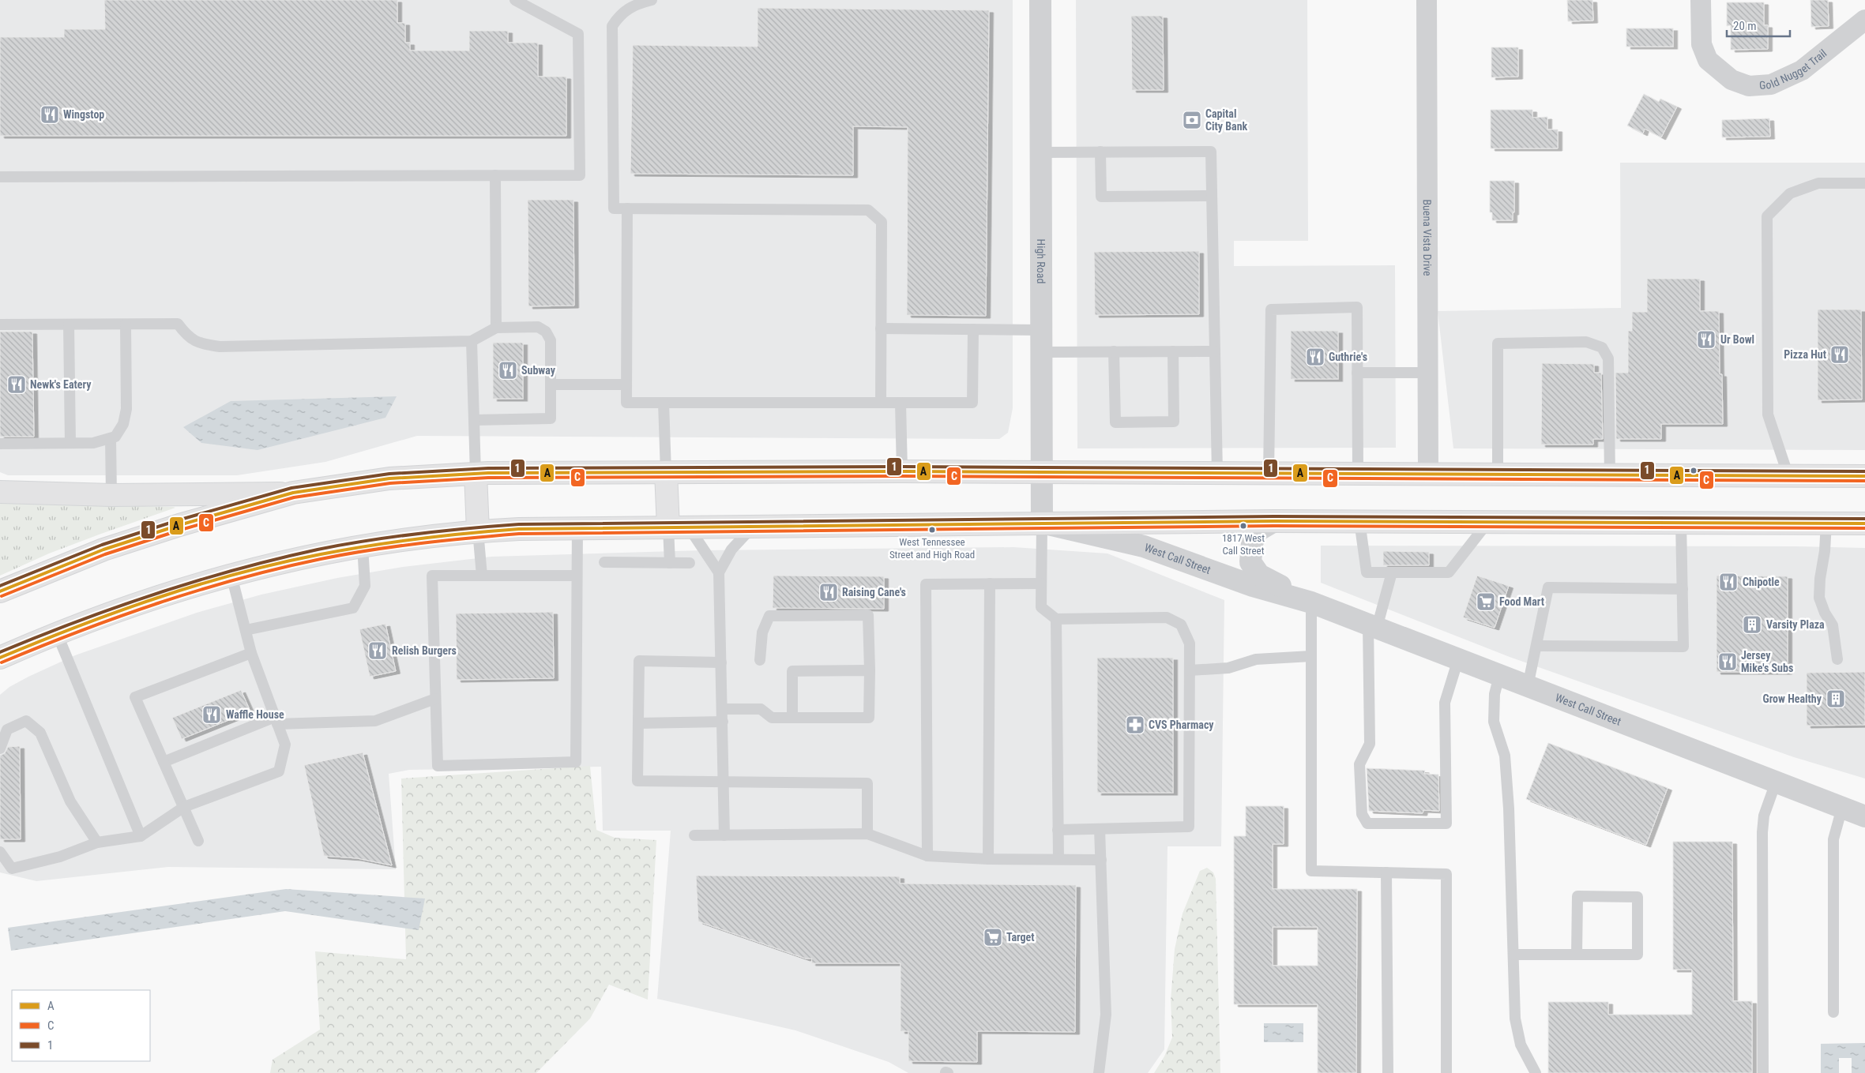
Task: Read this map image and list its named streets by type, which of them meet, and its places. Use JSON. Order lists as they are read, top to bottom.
{
  "streets": {
    "street": [
      "Gold Nugget Trail",
      "Buena Vista Drive",
      "High Road",
      "West Call Street"
    ]
  },
  "crossings": [
    ["High Road", "West Call Street"]
  ],
  "places": {
    "restaurant": [
      "Wingstop",
      "Ur Bowl",
      "Pizza Hut",
      "Guthrie's",
      "Subway",
      "Newk's Eatery",
      "Chipotle",
      "Raising Cane's",
      "Relish Burgers",
      "Jersey Mike's Subs",
      "Waffle House"
    ],
    "bank": ["Capital City Bank"],
    "other": ["1817 West Call Street", "West Tennessee Street and High Road"],
    "supermarket": ["Food Mart", "Target"],
    "building": ["Varsity Plaza", "Grow Healthy"],
    "pharmacy": ["CVS Pharmacy"]
  },
  "lines": ["transit line 1", "transit line A", "transit line C"],
  "legend": ["A", "C", "1"],
  "scale_bar": "20 m"
}
